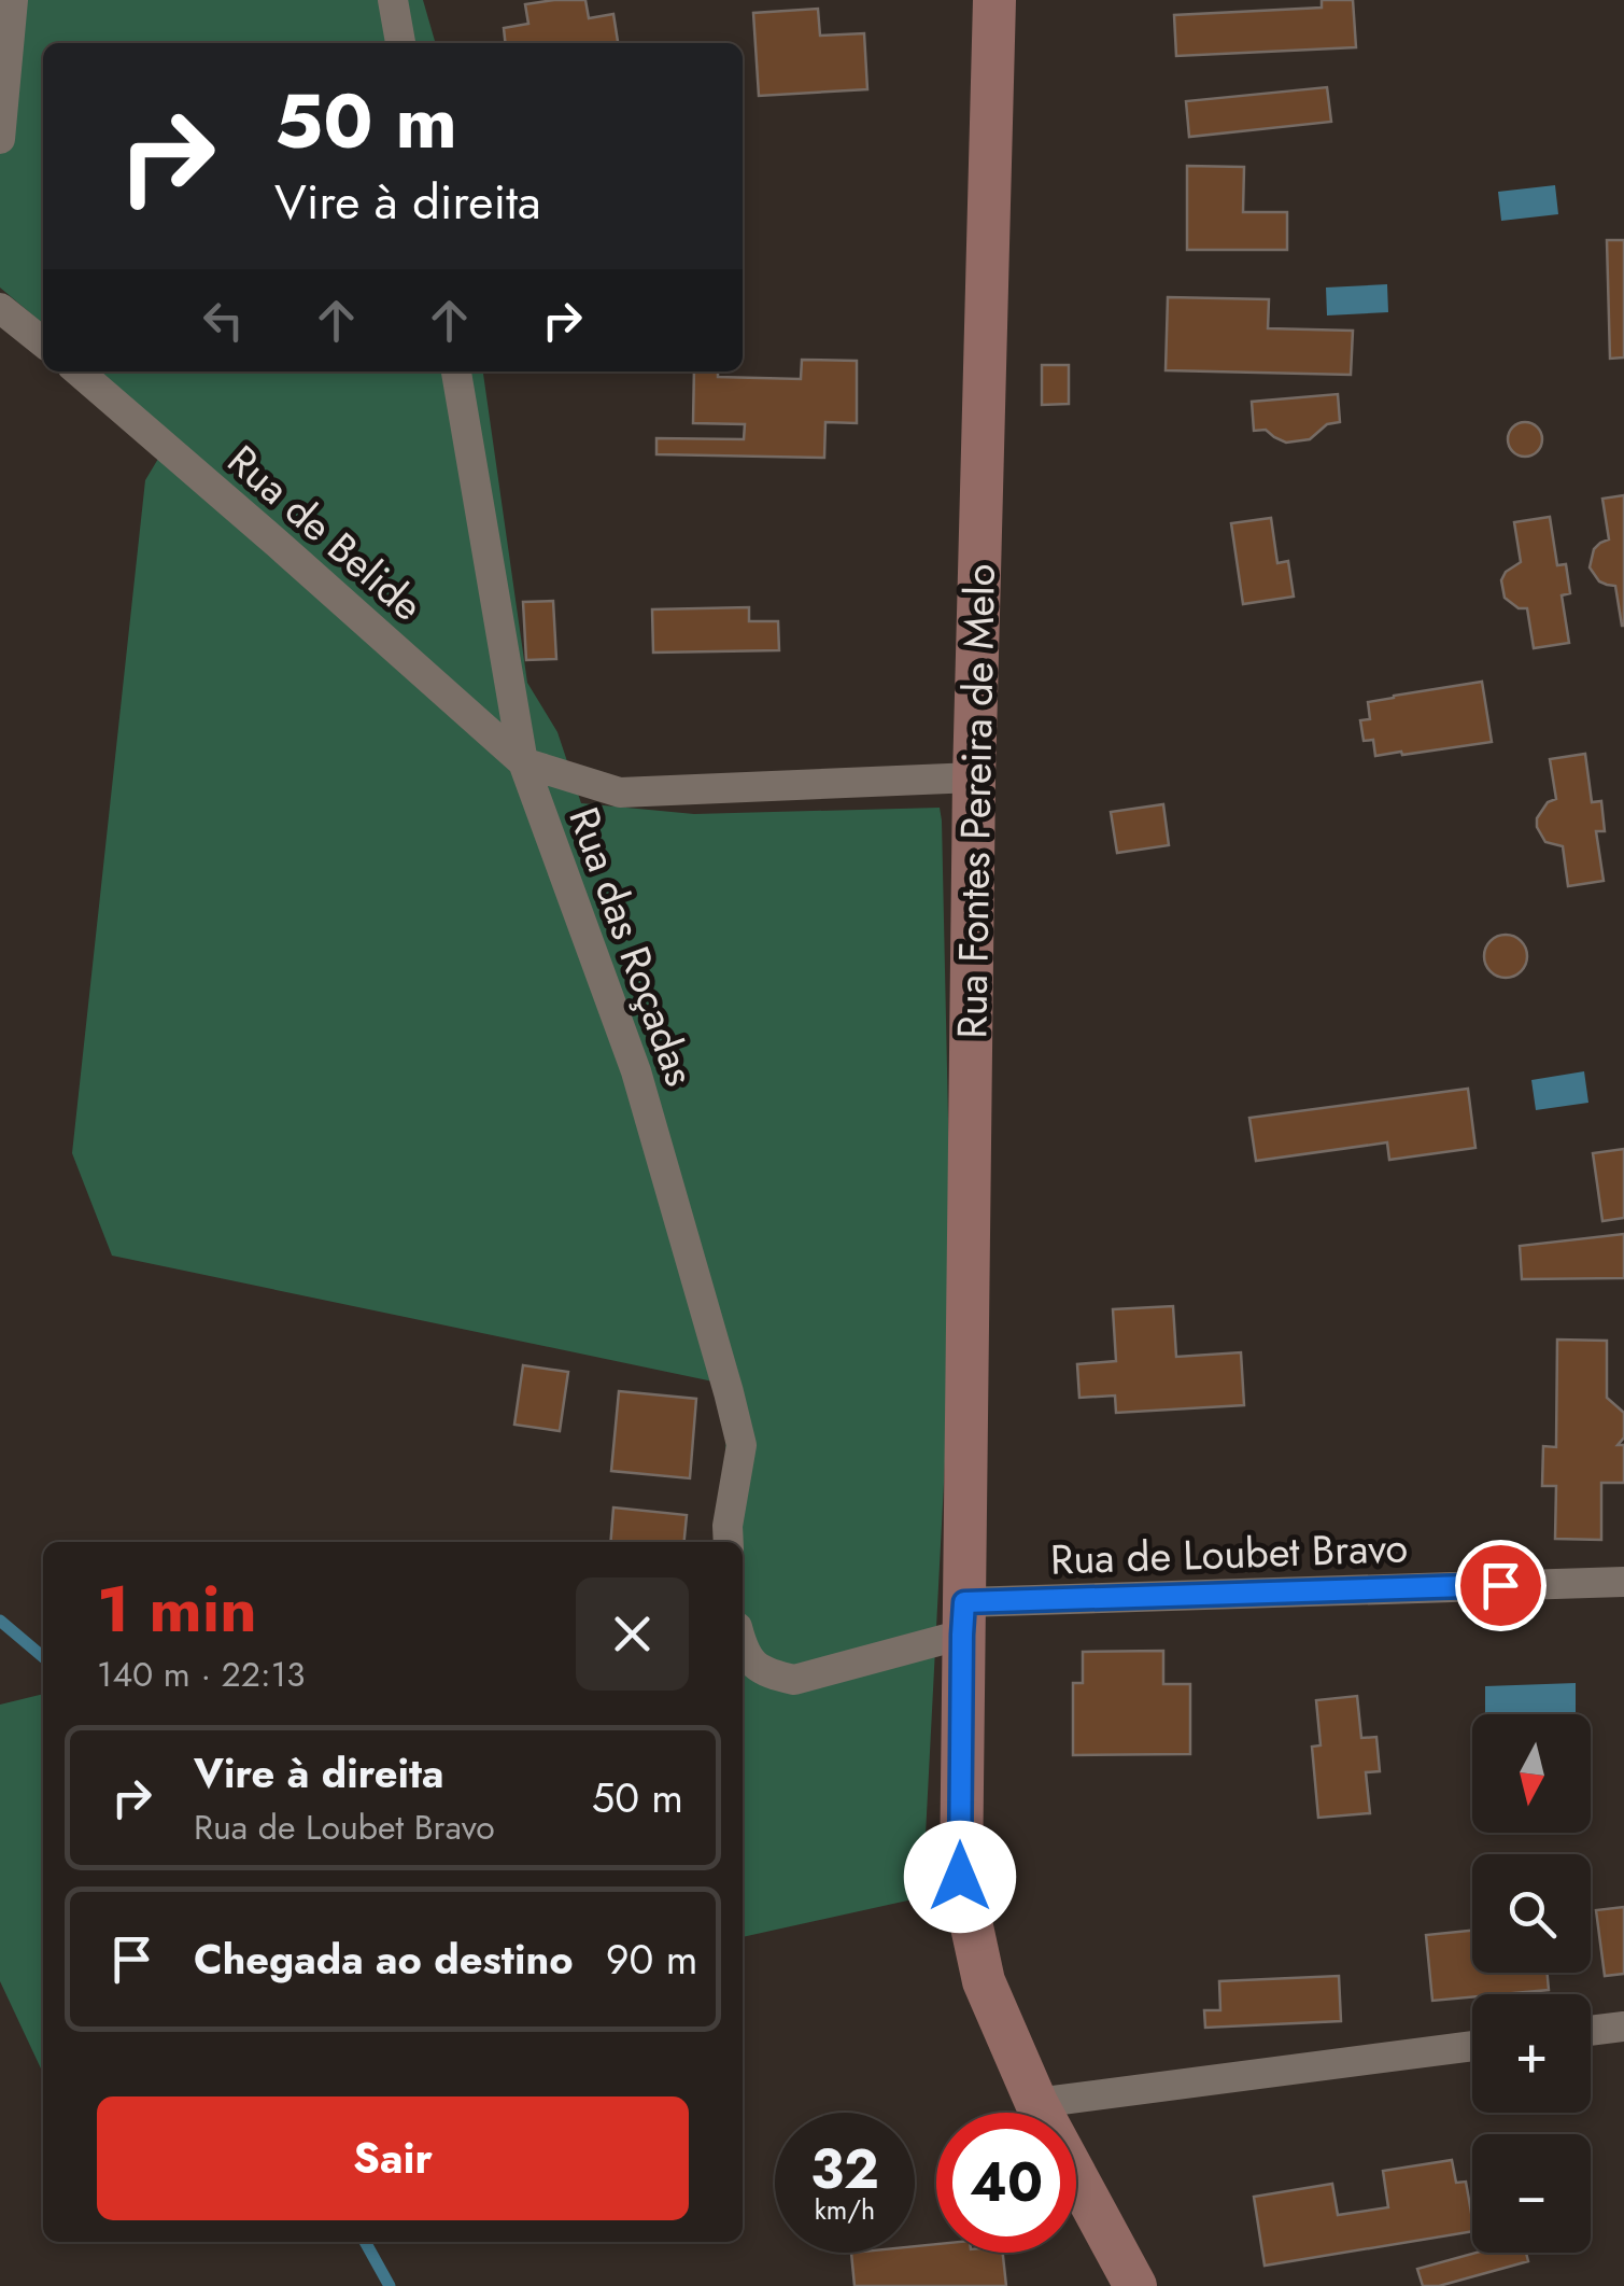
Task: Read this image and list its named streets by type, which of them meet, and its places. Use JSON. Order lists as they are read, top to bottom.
{
  "streets": {
    "street": [
      "Rua de Belide",
      "Rua Fontes Pereira de Melo",
      "Rua das Roçadas",
      "Rua de Loubet Bravo"
    ]
  },
  "crossings": [
    ["Rua de Belide", "Rua das Roçadas"],
    ["Rua Fontes Pereira de Melo", "Rua de Loubet Bravo"]
  ],
  "north": "bottom",
  "page": {
    "turn": ["50 m", "Vire à direita"],
    "heading": ["1 min", "140 m · 22:13"],
    "map_buttons": ["+", "−"],
    "list": [
      {
        "name": "Vire à direita",
        "note": "Rua de Loubet Bravo",
        "value": "50 m"
      },
      {
        "name": "Chegada ao destino",
        "value": "90 m"
      }
    ],
    "buttons": "Sair",
    "speed": "32 km/h",
    "limit": "40"
  }
}
